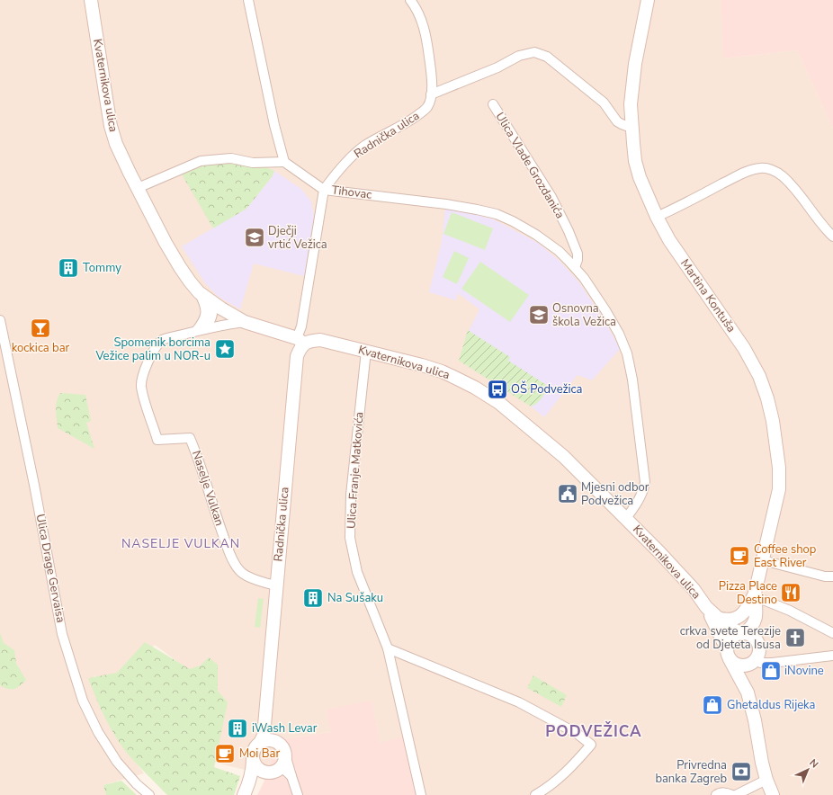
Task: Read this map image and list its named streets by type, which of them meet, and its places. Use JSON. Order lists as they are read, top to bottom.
{
  "streets": {
    "main road": ["Kvaternikova ulica", "Radnička ulica", "Martina Kontuša"],
    "street": [
      "Ulica Vlade Grozdanića",
      "Tihovac",
      "Ulica Franje Matkovića",
      "Naselje Vulkan",
      "Ulica Drage Gervaisa"
    ]
  },
  "crossings": [
    ["Kvaternikova ulica", "Radnička ulica"],
    ["Kvaternikova ulica", "Ulica Vlade Grozdanića"],
    ["Kvaternikova ulica", "Tihovac"],
    ["Kvaternikova ulica", "Martina Kontuša"],
    ["Kvaternikova ulica", "Ulica Franje Matkovića"],
    ["Kvaternikova ulica", "Naselje Vulkan"],
    ["Radnička ulica", "Tihovac"],
    ["Radnička ulica", "Naselje Vulkan"],
    ["Ulica Vlade Grozdanića", "Tihovac"]
  ],
  "districts": ["NASELJE VULKAN", "PODVEŽICA"],
  "places": {
    "school or university": ["Dječji vrtić Vežica", "Osnovna škola Vežica"],
    "building": ["Tommy", "Na Sušaku", "iWash Levar"],
    "bar": ["kockica bar"],
    "place": ["Spomenik borcima Vežice palim u NOR-u"],
    "bus stop": ["OŠ Podvežica"],
    "public building": ["Mjesni odbor Podvežica"],
    "cafe": ["Coffee shop East River", "Moi Bar"],
    "restaurant": ["Pizza Place Destino"],
    "church": ["crkva svete Terezije od Djeteta Isusa"],
    "shop": ["iNovine", "Ghetaldus Rijeka"],
    "bank": ["Privredna banka Zagreb"]
  },
  "north": "top right"
}
